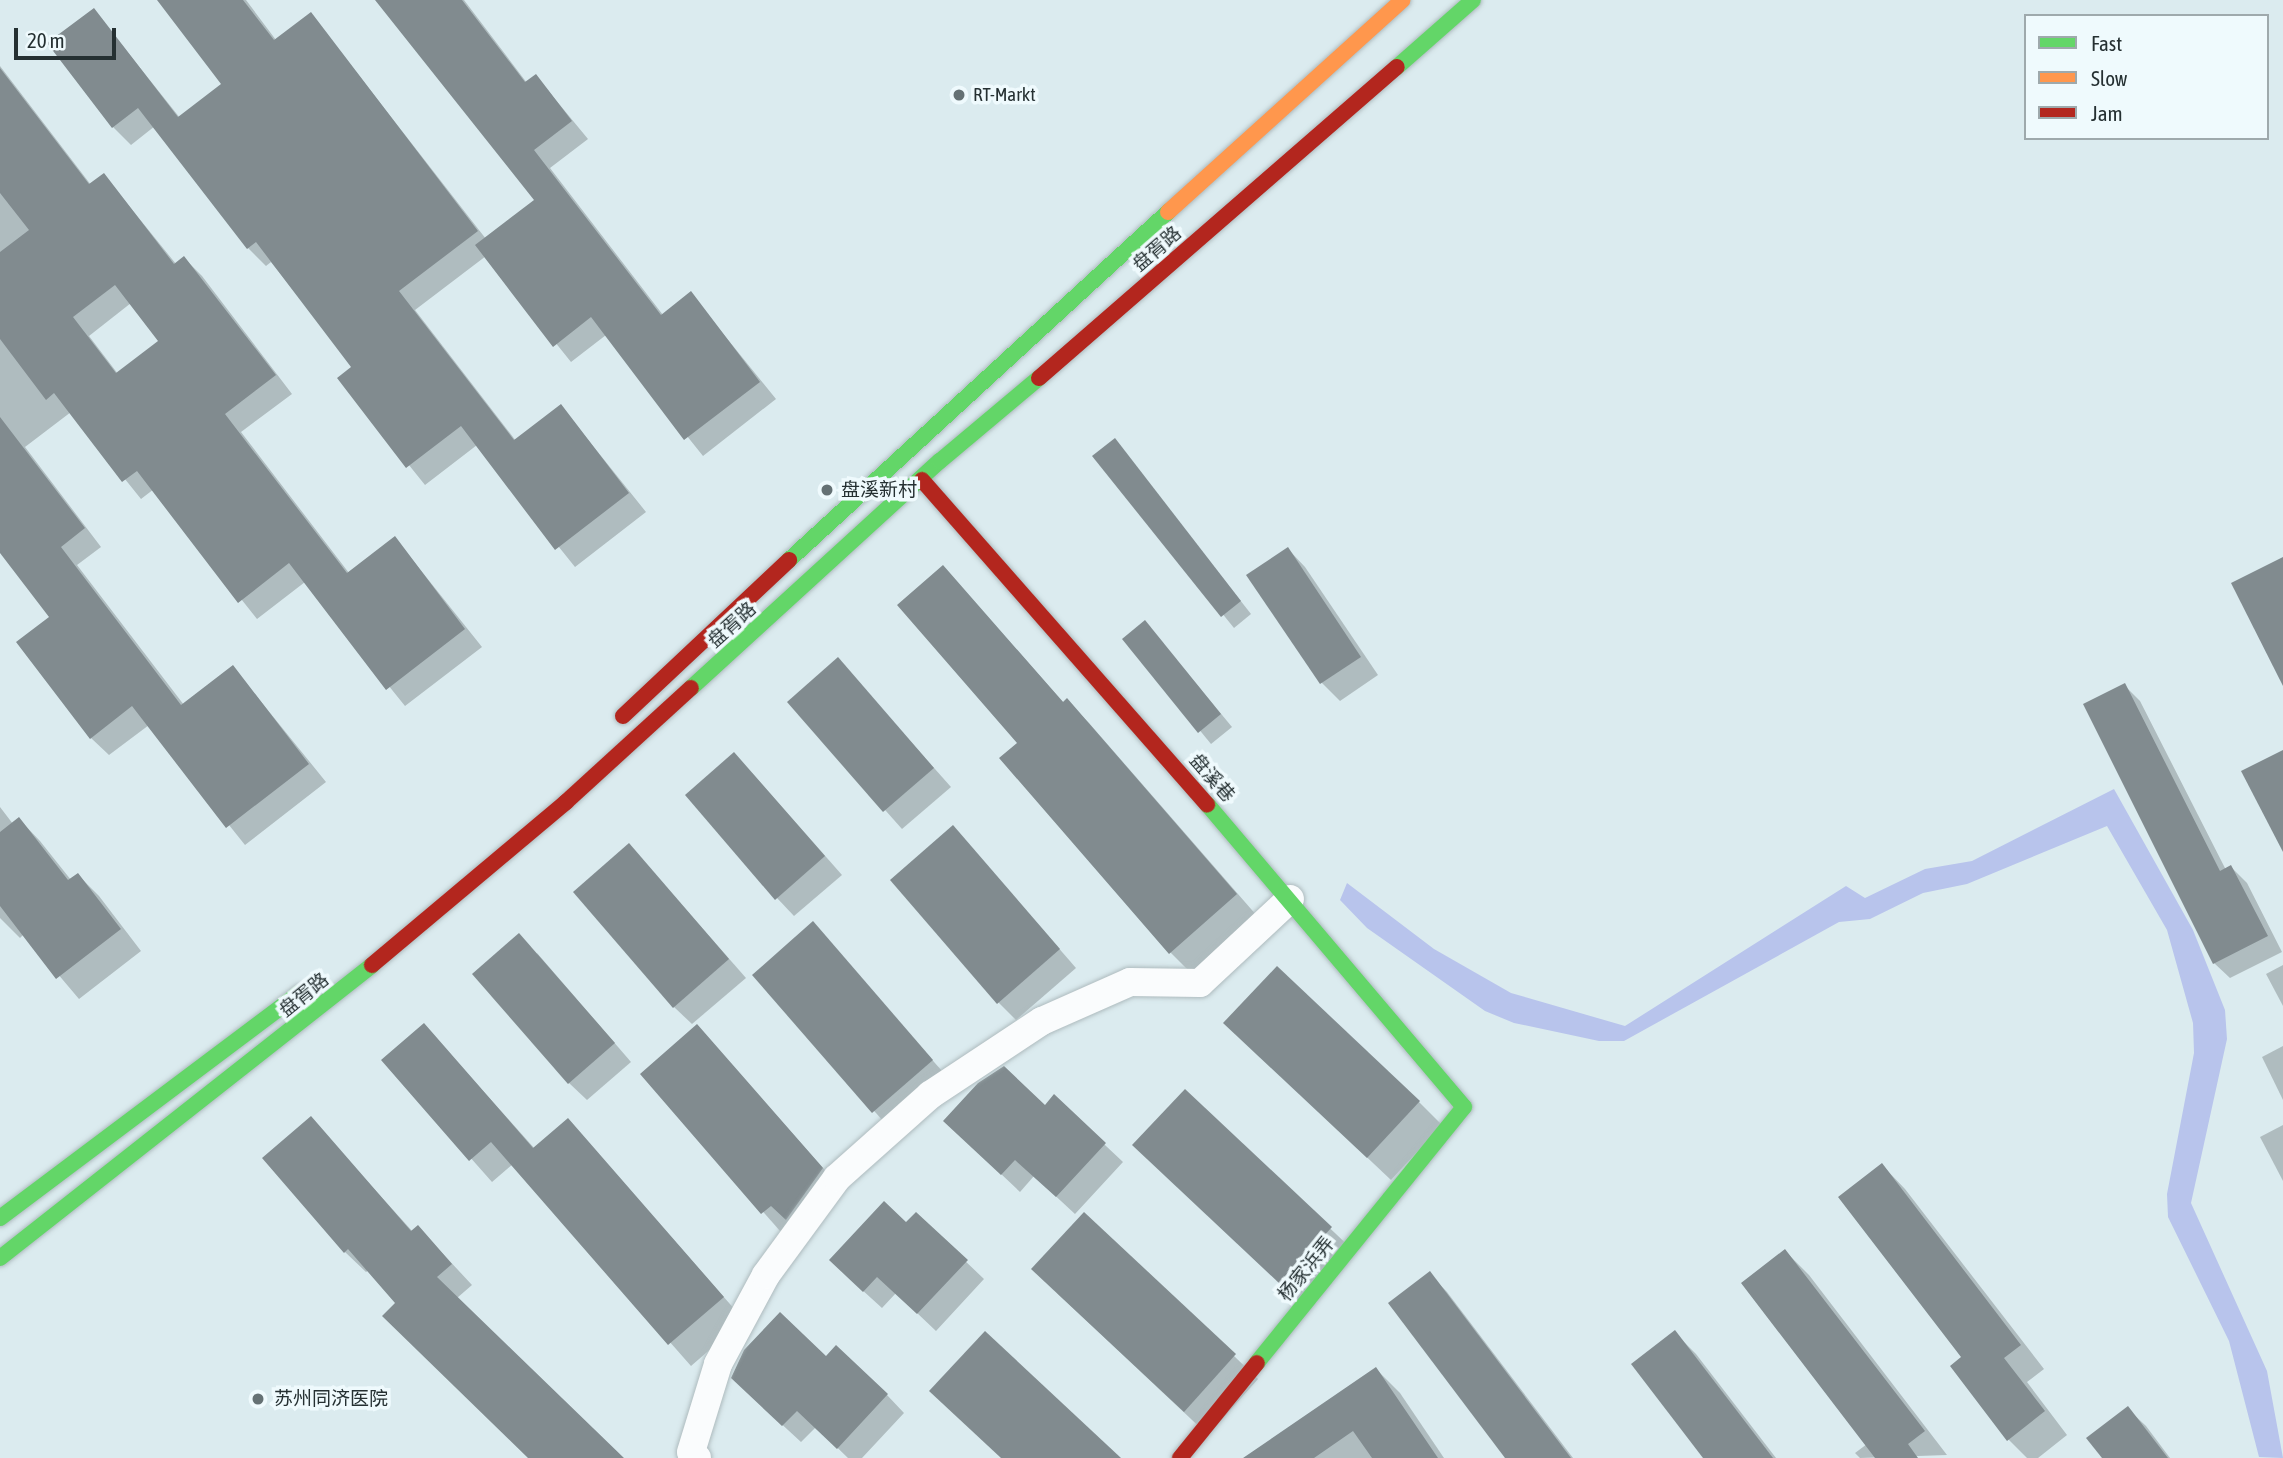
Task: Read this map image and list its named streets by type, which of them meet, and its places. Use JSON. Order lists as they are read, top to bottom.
{
  "streets": {
    "main road": ["盘胥路", "盘溪巷", "杨家浜弄"]
  },
  "crossings": [
    ["盘胥路", "盘溪巷"],
    ["盘溪巷", "杨家浜弄"]
  ],
  "places": ["RT-Markt", "盘溪新村", "苏州同济医院"],
  "legend": ["Fast", "Slow", "Jam"],
  "scale_bar": "20 m"
}
